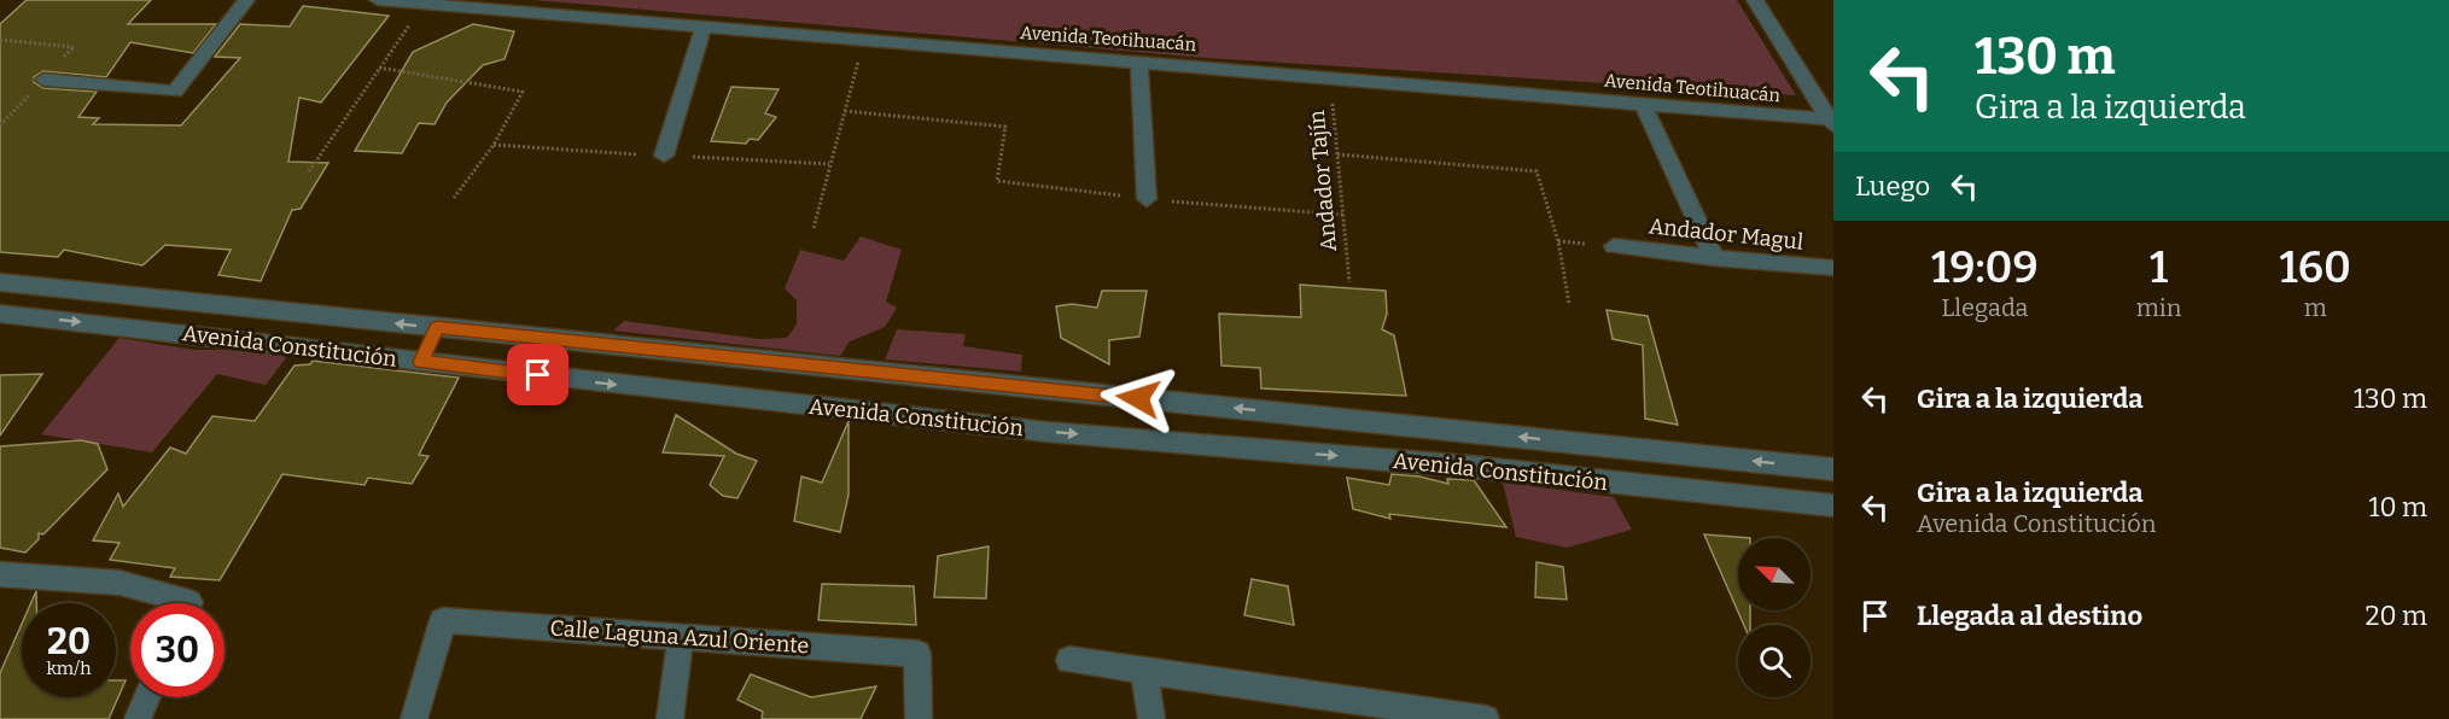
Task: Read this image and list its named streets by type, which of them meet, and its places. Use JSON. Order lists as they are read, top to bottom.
{
  "streets": {
    "street": [
      "Avenida Teotihuacán",
      "Andador Magul",
      "Avenida Constitución",
      "Calle Laguna Azul Oriente"
    ],
    "path": ["Andador Tajín"]
  },
  "crossings": [
    ["Avenida Teotihuacán", "Andador Tajín"]
  ],
  "north": "top left",
  "page": {
    "turn": ["130 m", "Gira a la izquierda"],
    "then": "Luego",
    "eta": [
      "19:09",
      "Llegada",
      "1",
      "min",
      "160",
      "m"
    ],
    "list": [
      {
        "name": "Gira a la izquierda",
        "value": "130 m"
      },
      {
        "name": "Gira a la izquierda",
        "note": "Avenida Constitución",
        "value": "10 m"
      },
      {
        "name": "Llegada al destino",
        "value": "20 m"
      }
    ],
    "speed": "20 km/h",
    "limit": "30"
  }
}
